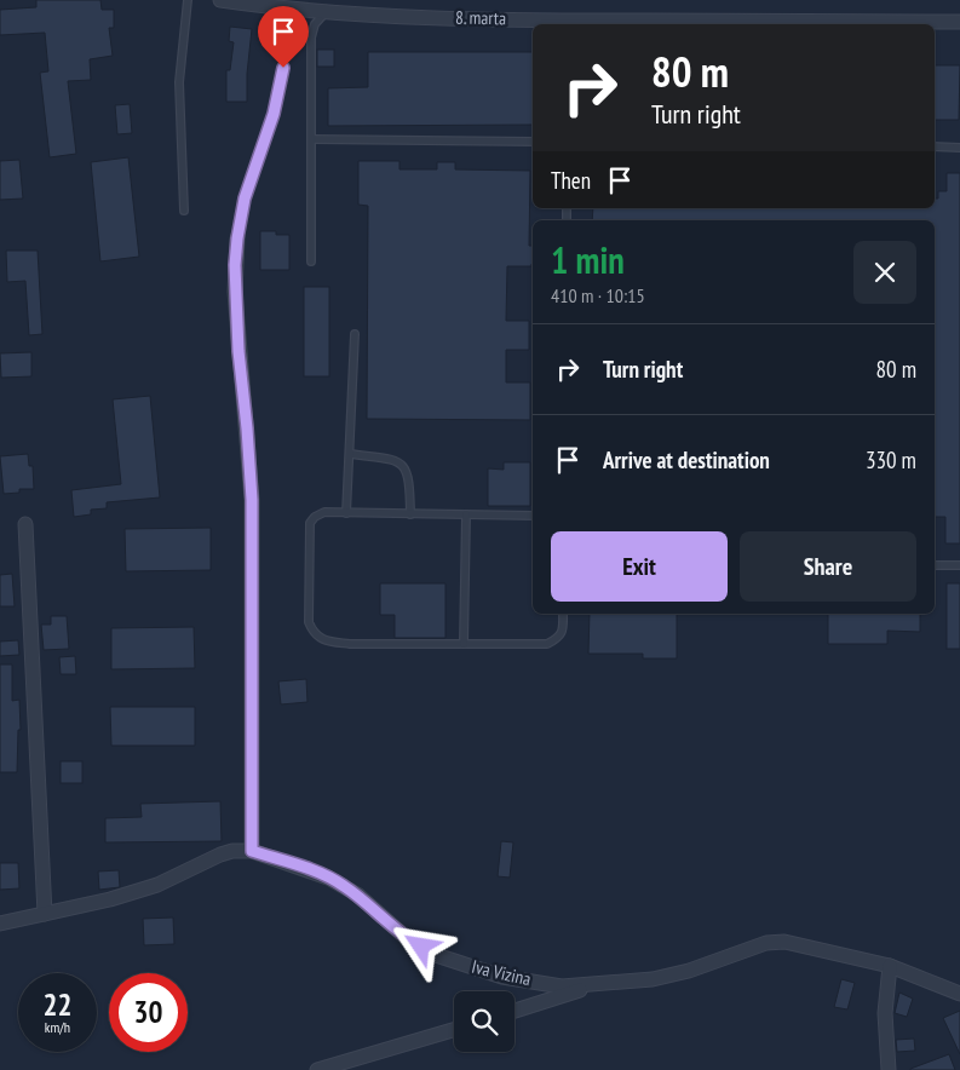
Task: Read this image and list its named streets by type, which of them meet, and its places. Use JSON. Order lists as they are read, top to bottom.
{
  "streets": {
    "street": ["8. marta", "Iva Vizina"]
  },
  "page": {
    "turn": ["80 m", "Turn right"],
    "then": "Then",
    "heading": ["1 min", "410 m · 10:15"],
    "list": [
      {
        "name": "Turn right",
        "value": "80 m"
      },
      {
        "name": "Arrive at destination",
        "value": "330 m"
      }
    ],
    "buttons": ["Exit", "Share"],
    "speed": "22 km/h",
    "limit": "30"
  }
}
